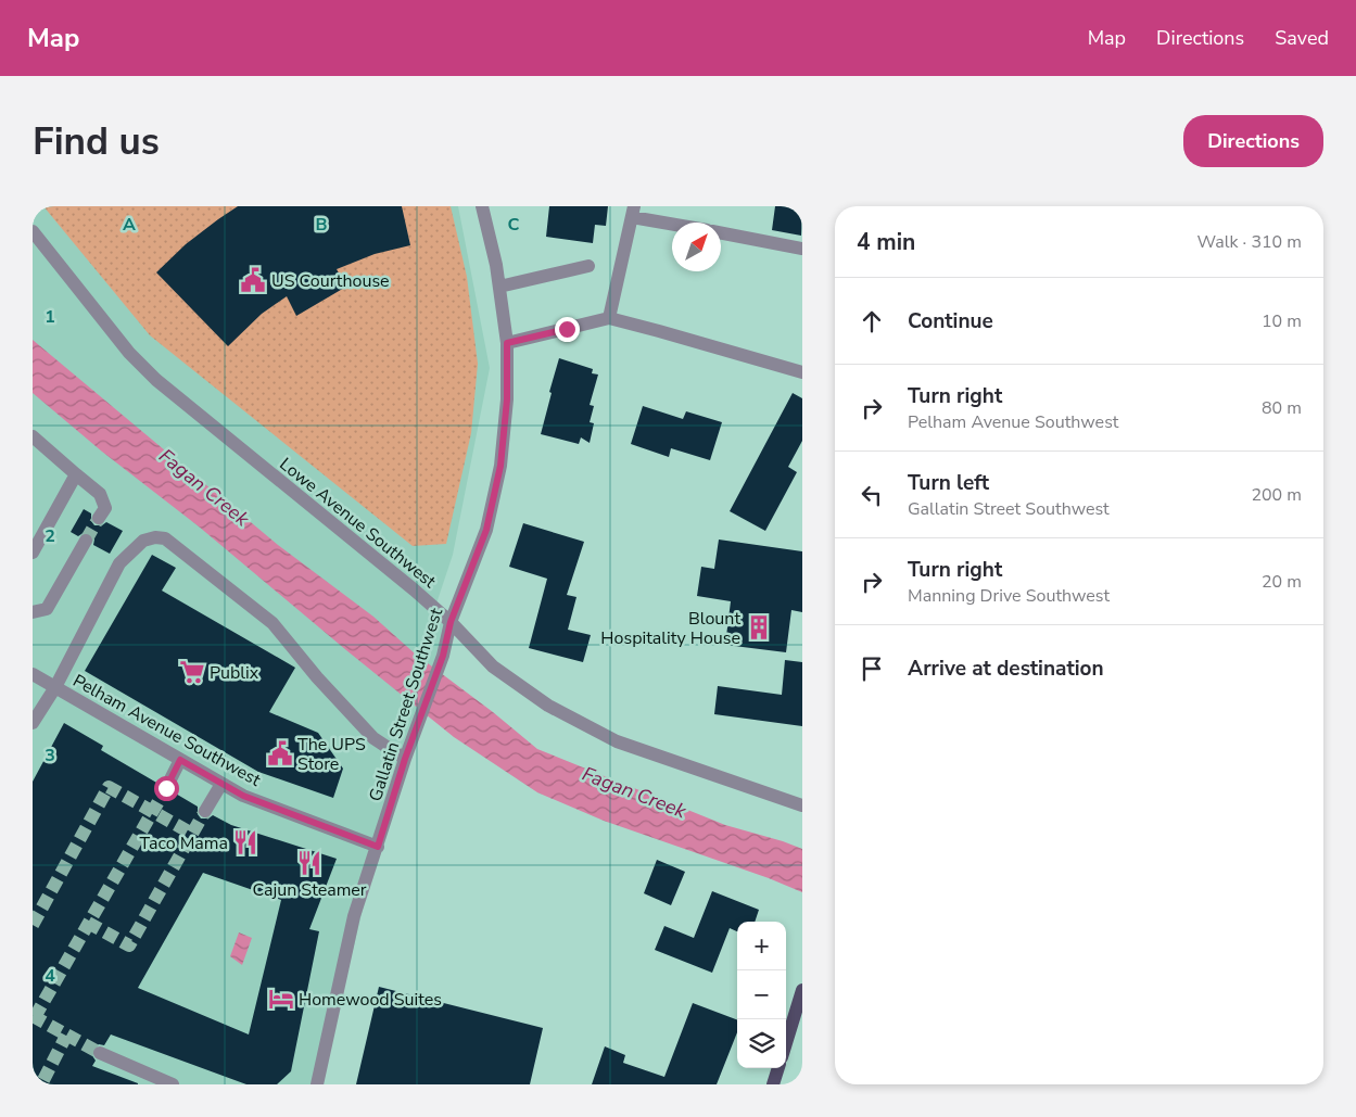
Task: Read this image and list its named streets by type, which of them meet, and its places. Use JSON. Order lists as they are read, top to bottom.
{
  "streets": {
    "street": ["Lowe Avenue Southwest", "Gallatin Street Southwest", "Pelham Avenue Southwest"]
  },
  "crossings": [
    ["Lowe Avenue Southwest", "Gallatin Street Southwest"],
    ["Gallatin Street Southwest", "Pelham Avenue Southwest"]
  ],
  "water": ["Fagan Creek"],
  "places": {
    "public building": ["US Courthouse", "The UPS Store"],
    "building": ["Blount Hospitality House"],
    "supermarket": ["Publix"],
    "restaurant": ["Taco Mama", "Cajun Steamer"],
    "hotel": ["Homewood Suites"]
  },
  "north": "top right",
  "page": {
    "header": "Map",
    "nav": ["Map", "Directions", "Saved"],
    "buttons": "Directions",
    "title": "Find us",
    "heading": ["4 min", "Walk · 310 m"],
    "list": [
      ["Continue", "10 m"],
      ["Turn right", "Pelham Avenue Southwest", "80 m"],
      ["Turn left", "Gallatin Street Southwest", "200 m"],
      ["Turn right", "Manning Drive Southwest", "20 m"],
      "Arrive at destination"
    ],
    "map_buttons": ["+", "−"]
  },
  "grid": {
    "columns": ["A", "B", "C"],
    "rows": [
      "1",
      "2",
      "3",
      "4"
    ]
  }
}
